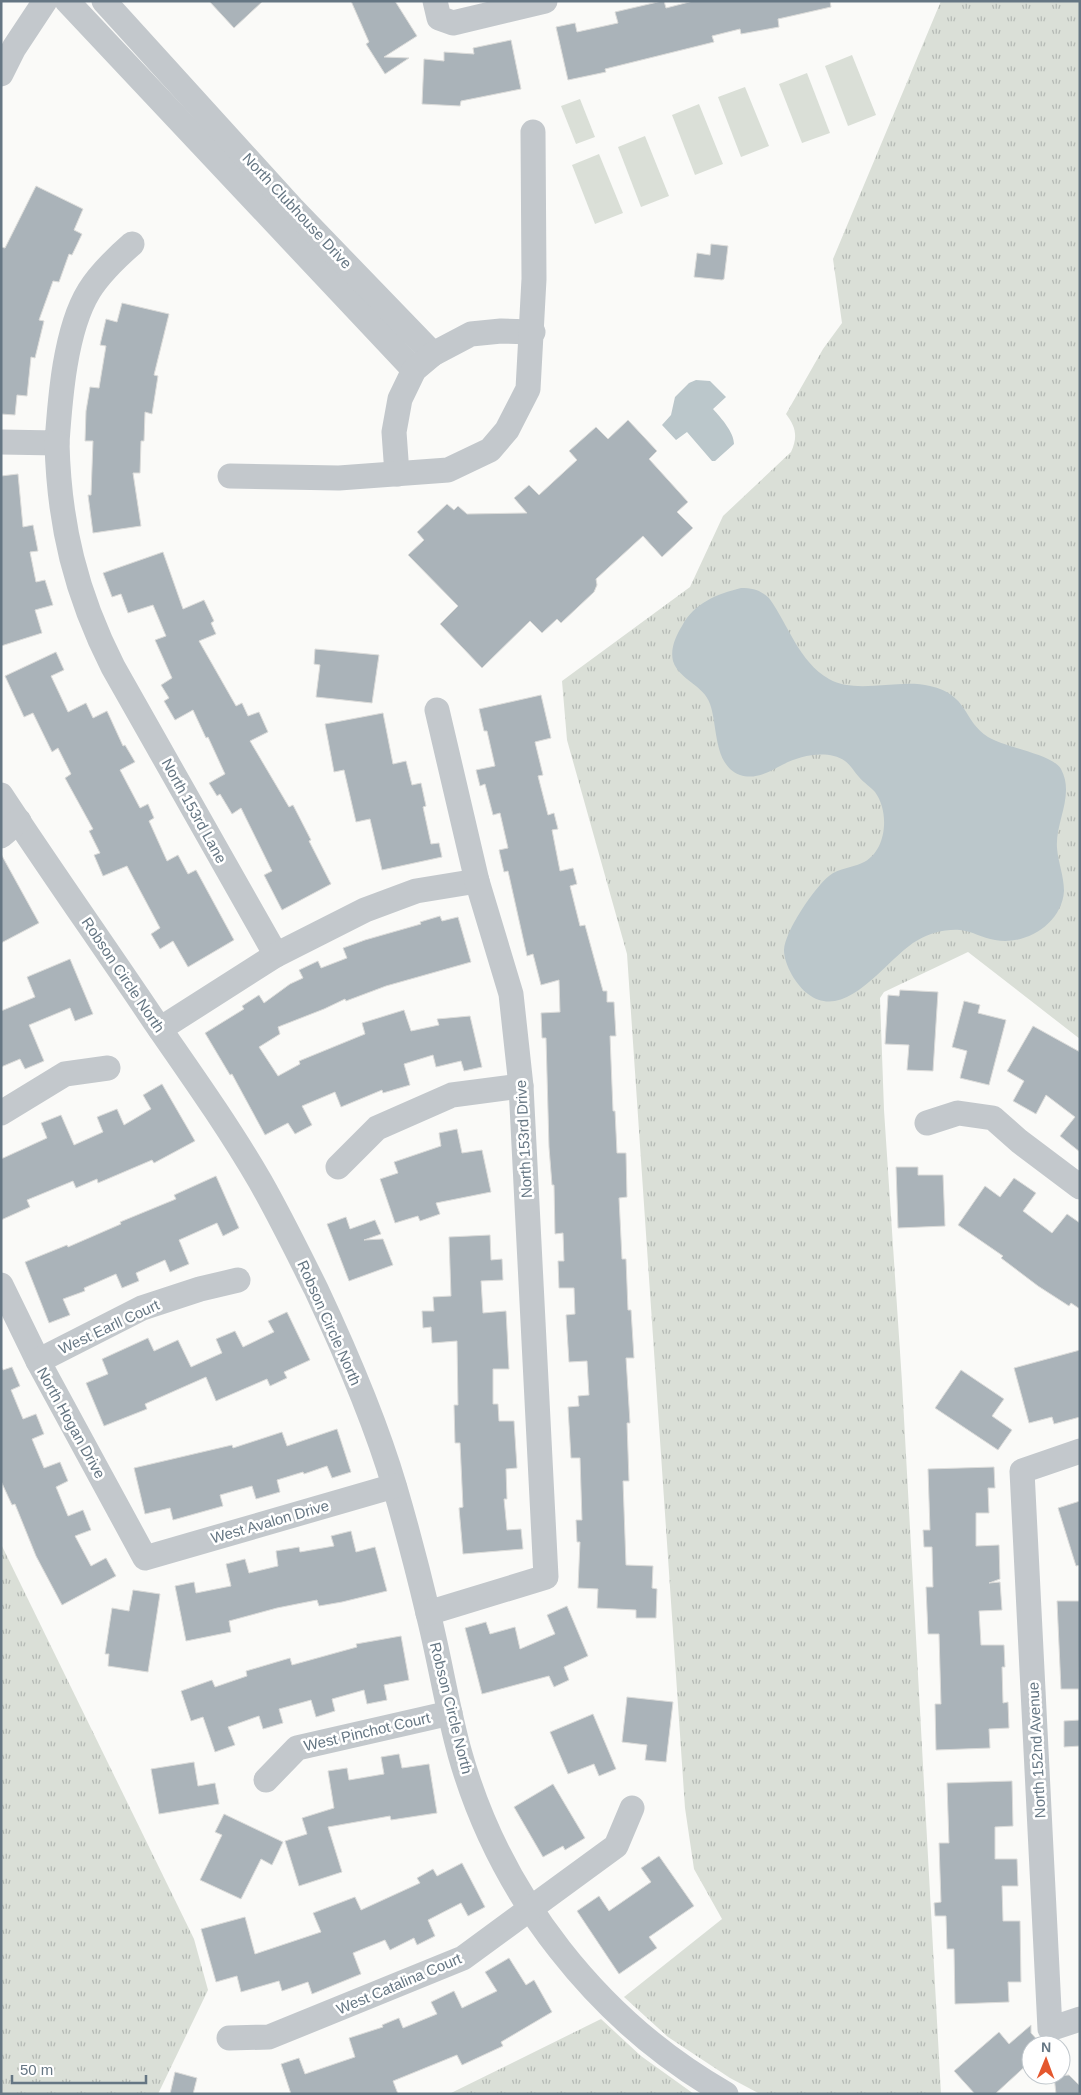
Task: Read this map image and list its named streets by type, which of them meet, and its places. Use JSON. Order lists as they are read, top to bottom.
{
  "streets": {
    "street": [
      "North Clubhouse Drive",
      "North 153rd Lane",
      "Robson Circle North",
      "North 153rd Drive",
      "West Earll Court",
      "North Hogan Drive",
      "West Avalon Drive",
      "West Pinchot Court",
      "North 152nd Avenue",
      "West Catalina Court"
    ]
  },
  "crossings": [
    ["Robson Circle North", "North 153rd Drive"],
    ["Robson Circle North", "West Avalon Drive"],
    ["Robson Circle North", "West Pinchot Court"],
    ["Robson Circle North", "West Catalina Court"],
    ["West Earll Court", "North Hogan Drive"],
    ["North Hogan Drive", "West Avalon Drive"]
  ],
  "scale_bar": "50 m",
  "north": "top"
}
